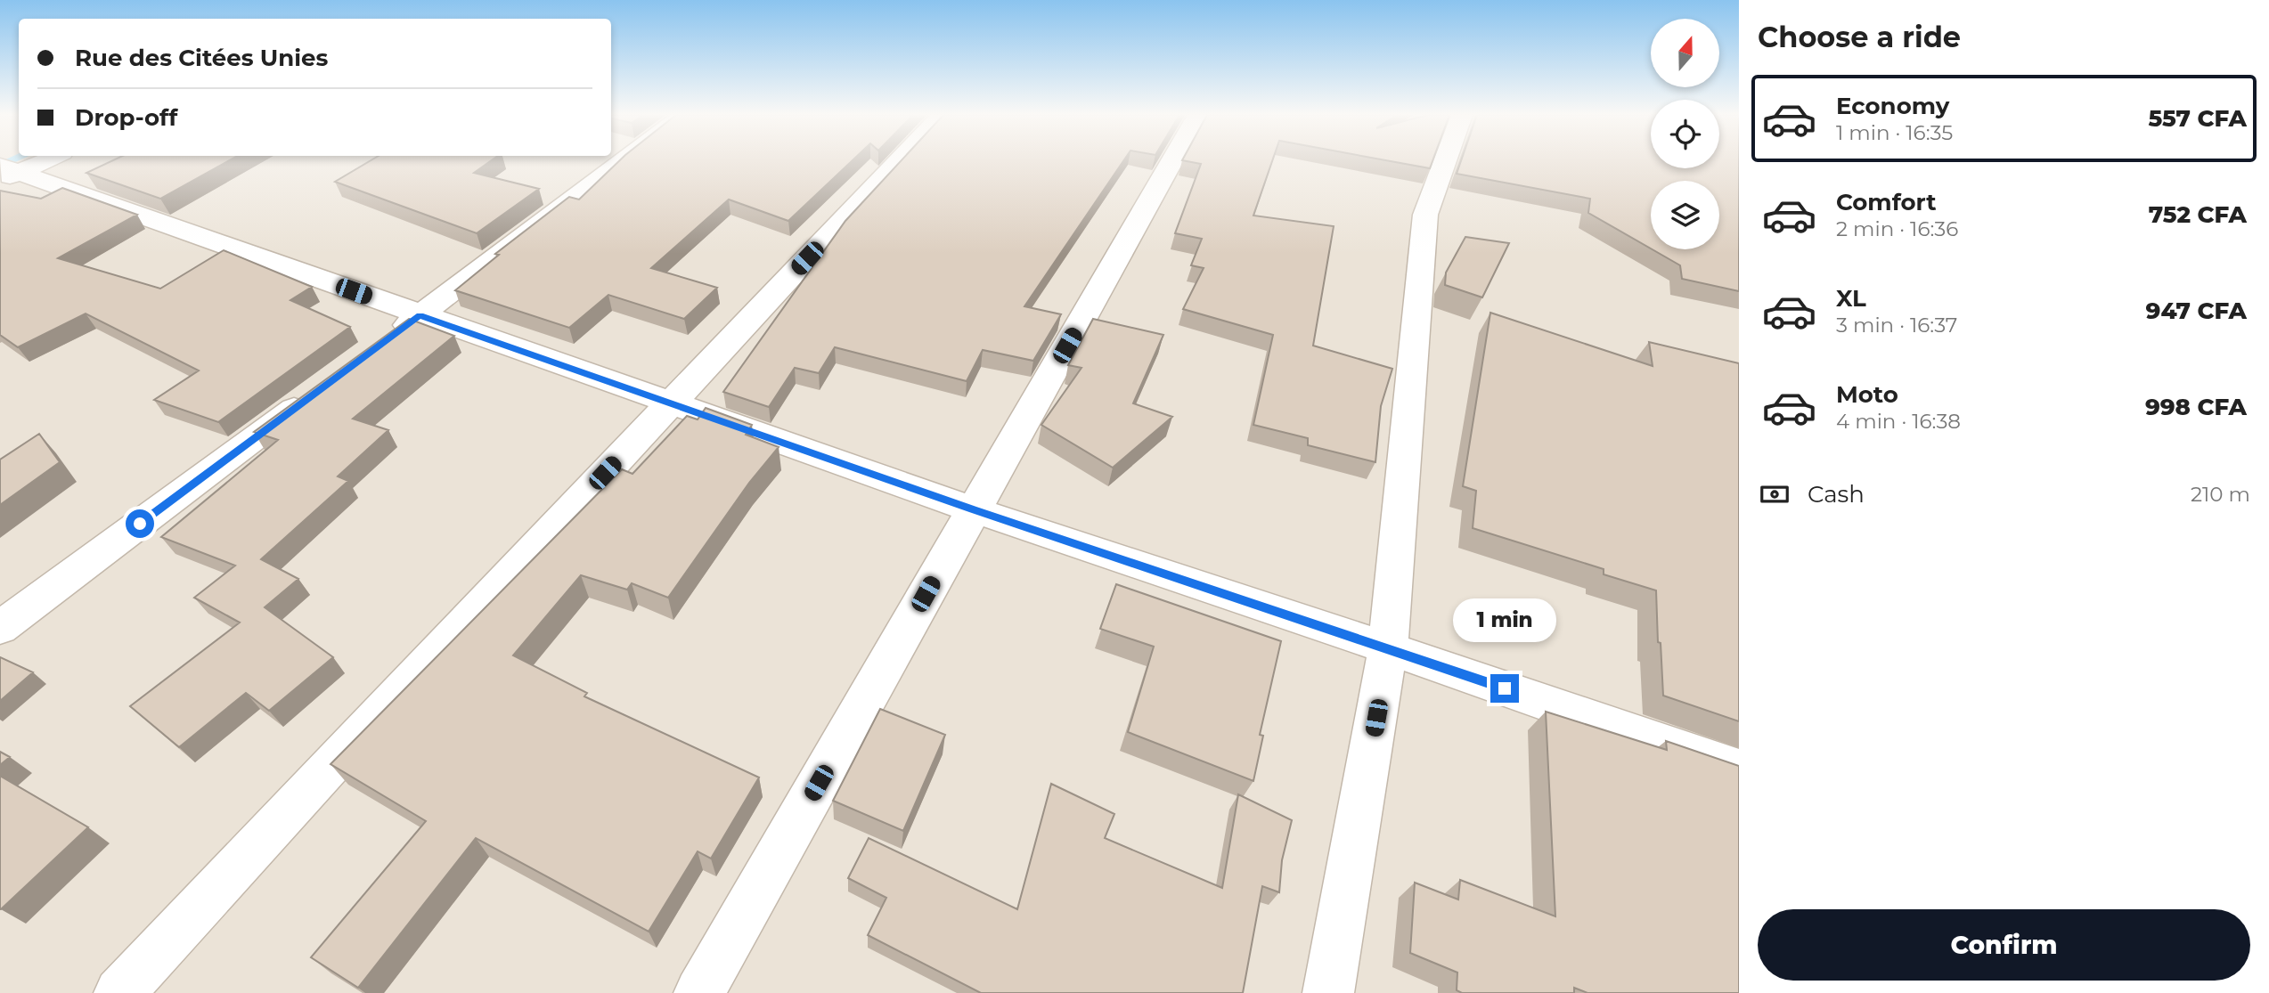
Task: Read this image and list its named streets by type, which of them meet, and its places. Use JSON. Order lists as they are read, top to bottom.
{
  "north": "top",
  "page": {
    "heading": "Choose a ride",
    "banner": ["Rue des Citées Unies", "Drop-off"],
    "list": [
      {
        "name": "Economy",
        "note": "1 min · 16:35",
        "value": "557 CFA"
      },
      {
        "name": "Comfort",
        "note": "2 min · 16:36",
        "value": "752 CFA"
      },
      {
        "name": "XL",
        "note": "3 min · 16:37",
        "value": "947 CFA"
      },
      {
        "name": "Moto",
        "note": "4 min · 16:38",
        "value": "998 CFA"
      }
    ],
    "pay": ["Cash", "210 m"],
    "bubble": "1 min",
    "buttons": "Confirm"
  }
}
